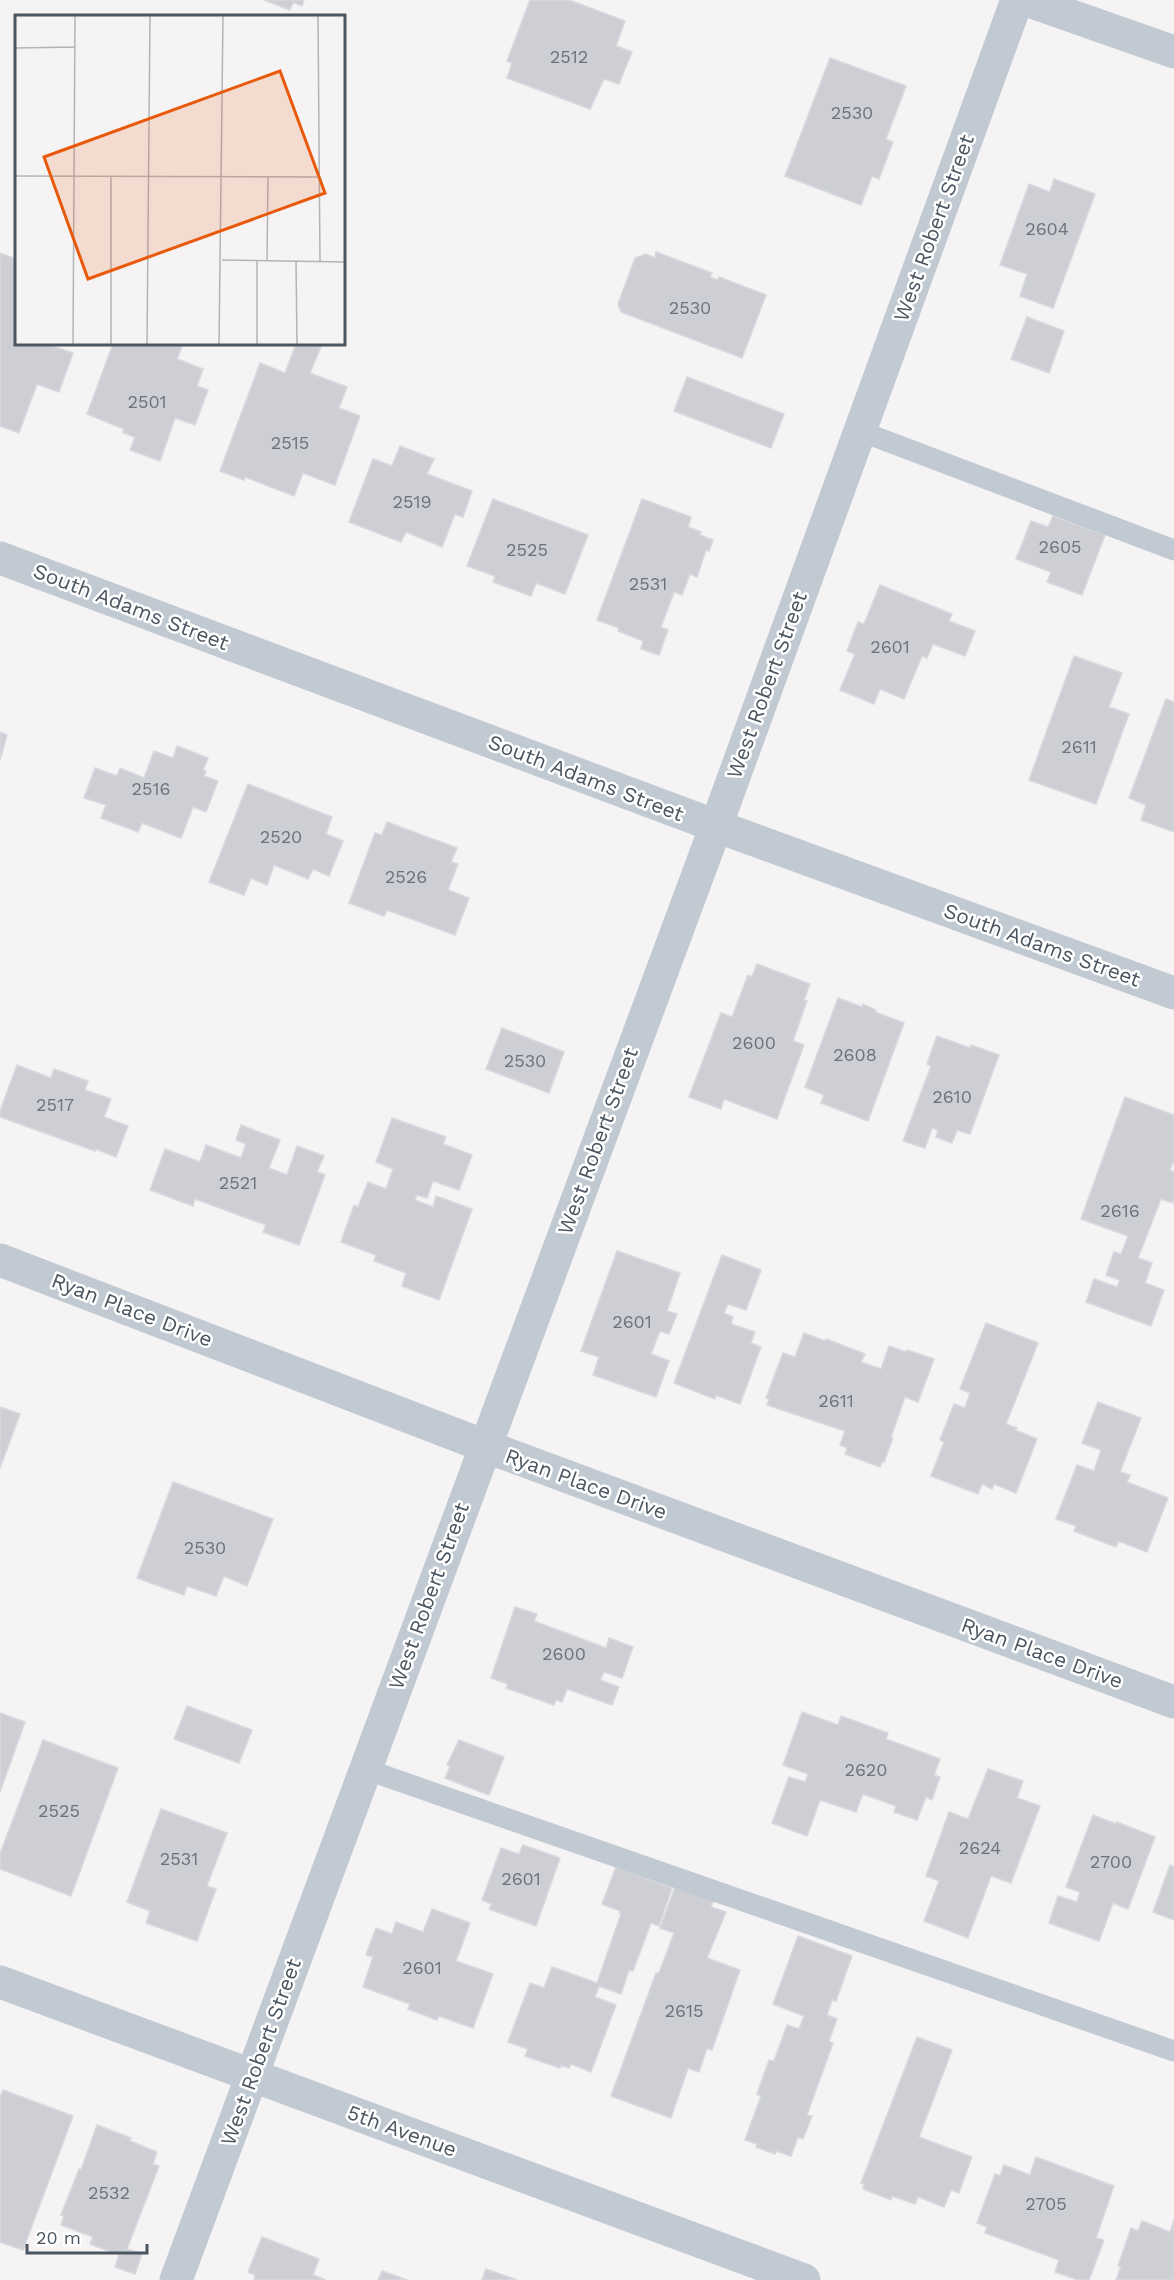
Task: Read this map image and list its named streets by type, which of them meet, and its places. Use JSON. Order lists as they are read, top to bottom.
{
  "streets": {
    "street": [
      "West Robert Street",
      "South Adams Street",
      "Ryan Place Drive",
      "5th Avenue"
    ]
  },
  "crossings": [
    ["West Robert Street", "South Adams Street"],
    ["West Robert Street", "Ryan Place Drive"],
    ["West Robert Street", "5th Avenue"]
  ],
  "house_numbers": [
    "2512",
    "2530",
    "2604",
    "2530",
    "2501",
    "2515",
    "2519",
    "2605",
    "2525",
    "2531",
    "2601",
    "2611",
    "2516",
    "2520",
    "2526",
    "2600",
    "2608",
    "2530",
    "2610",
    "2517",
    "2521",
    "2616",
    "2601",
    "2611",
    "2530",
    "2600",
    "2620",
    "2525",
    "2624",
    "2531",
    "2700",
    "2601",
    "2601",
    "2615",
    "2532",
    "2705"
  ],
  "scale_bar": "20 m"
}
